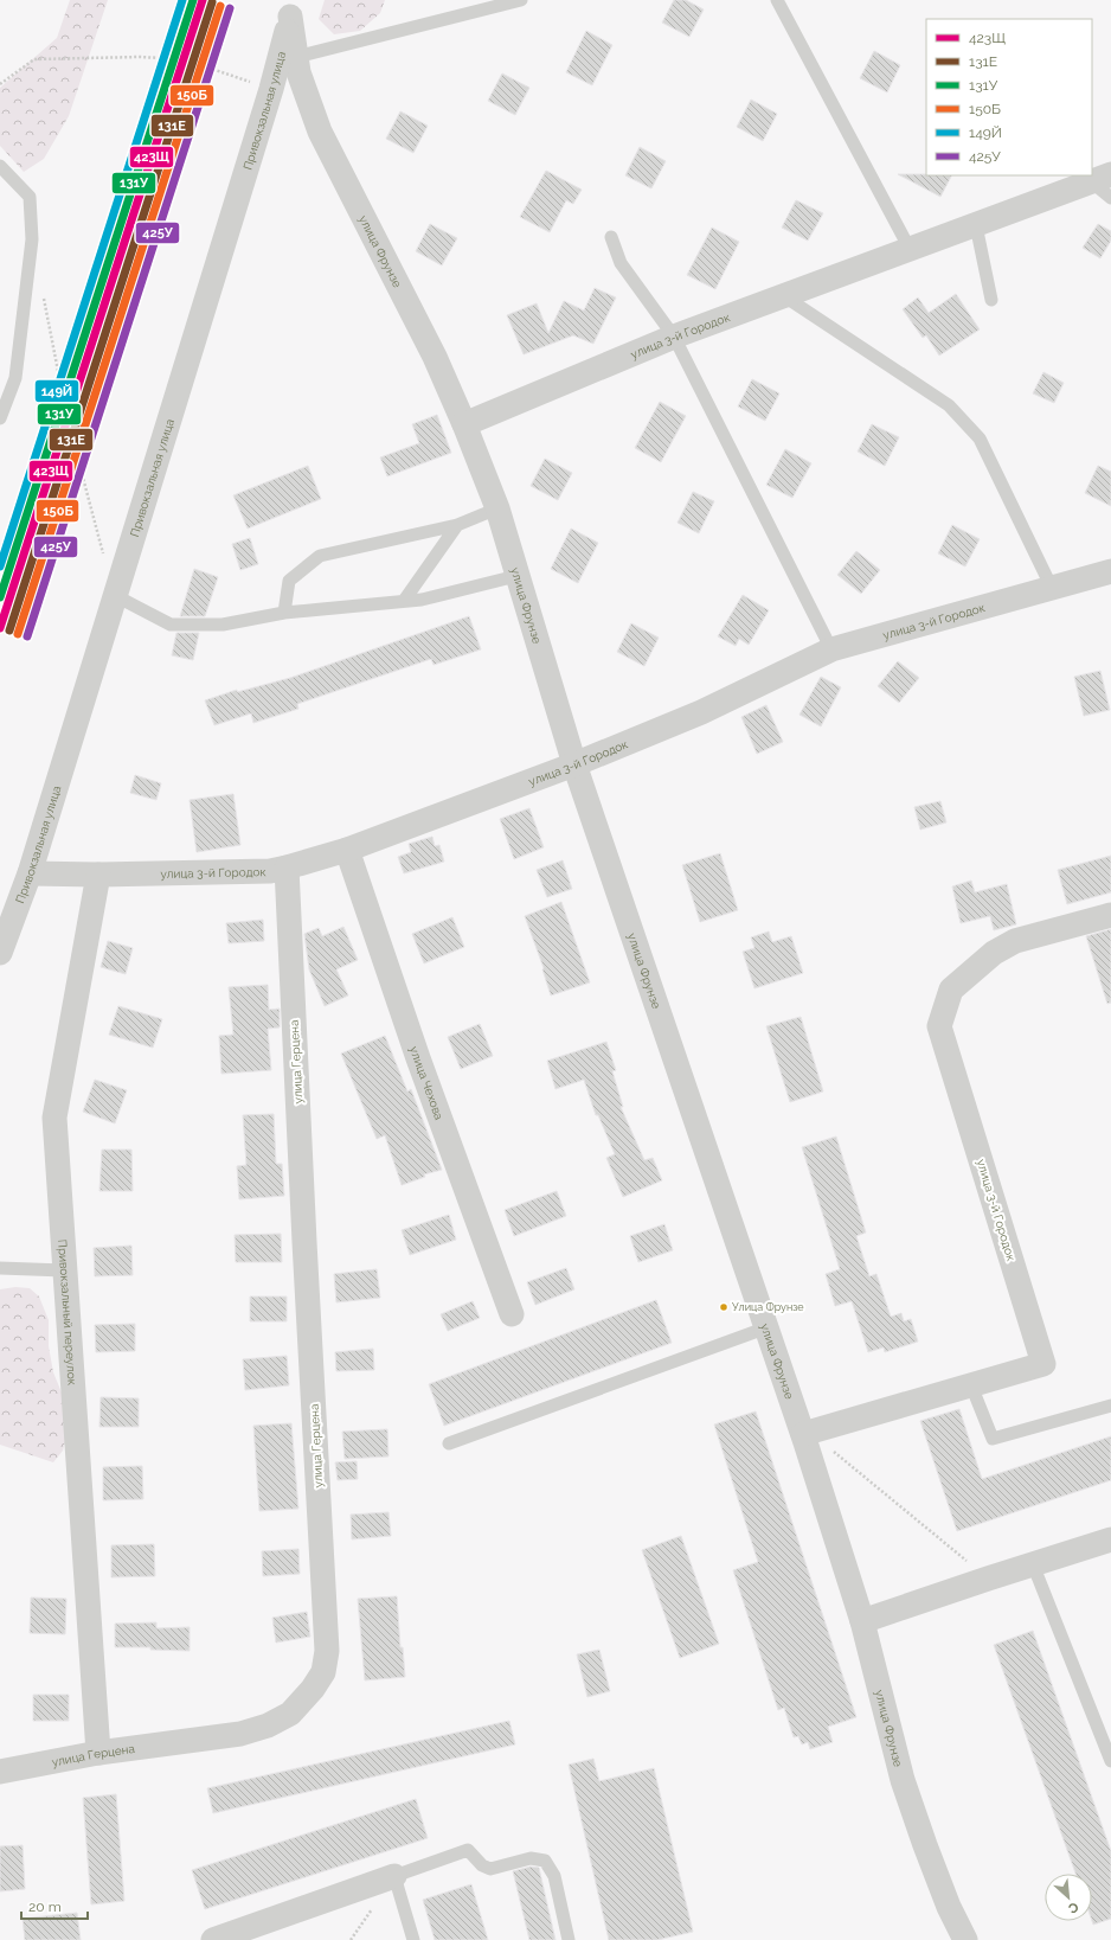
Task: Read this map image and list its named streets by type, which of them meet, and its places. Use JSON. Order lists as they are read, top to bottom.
{
  "streets": {
    "street": [
      "Привокзальная улица",
      "улица Фрунзе",
      "улица 3-й Городок",
      "улица Герцена",
      "улица Чехова",
      "Привокзальный переулок"
    ]
  },
  "crossings": [
    ["Привокзальная улица", "улица Фрунзе"],
    ["Привокзальная улица", "улица 3-й Городок"],
    ["улица Фрунзе", "улица 3-й Городок"],
    ["улица 3-й Городок", "улица Герцена"],
    ["улица 3-й Городок", "улица Чехова"],
    ["улица 3-й Городок", "Привокзальный переулок"],
    ["улица Герцена", "Привокзальный переулок"]
  ],
  "places": ["Улица Фрунзе"],
  "lines": [
    "transit line 423Щ",
    "transit line 131У",
    "transit line 149Й",
    "transit line 131Е",
    "transit line 150Б",
    "transit line 425У"
  ],
  "legend": [
    "423Щ",
    "131Е",
    "131У",
    "150Б",
    "149Й",
    "425У"
  ],
  "scale_bar": "20 m",
  "north": "bottom right"
}
